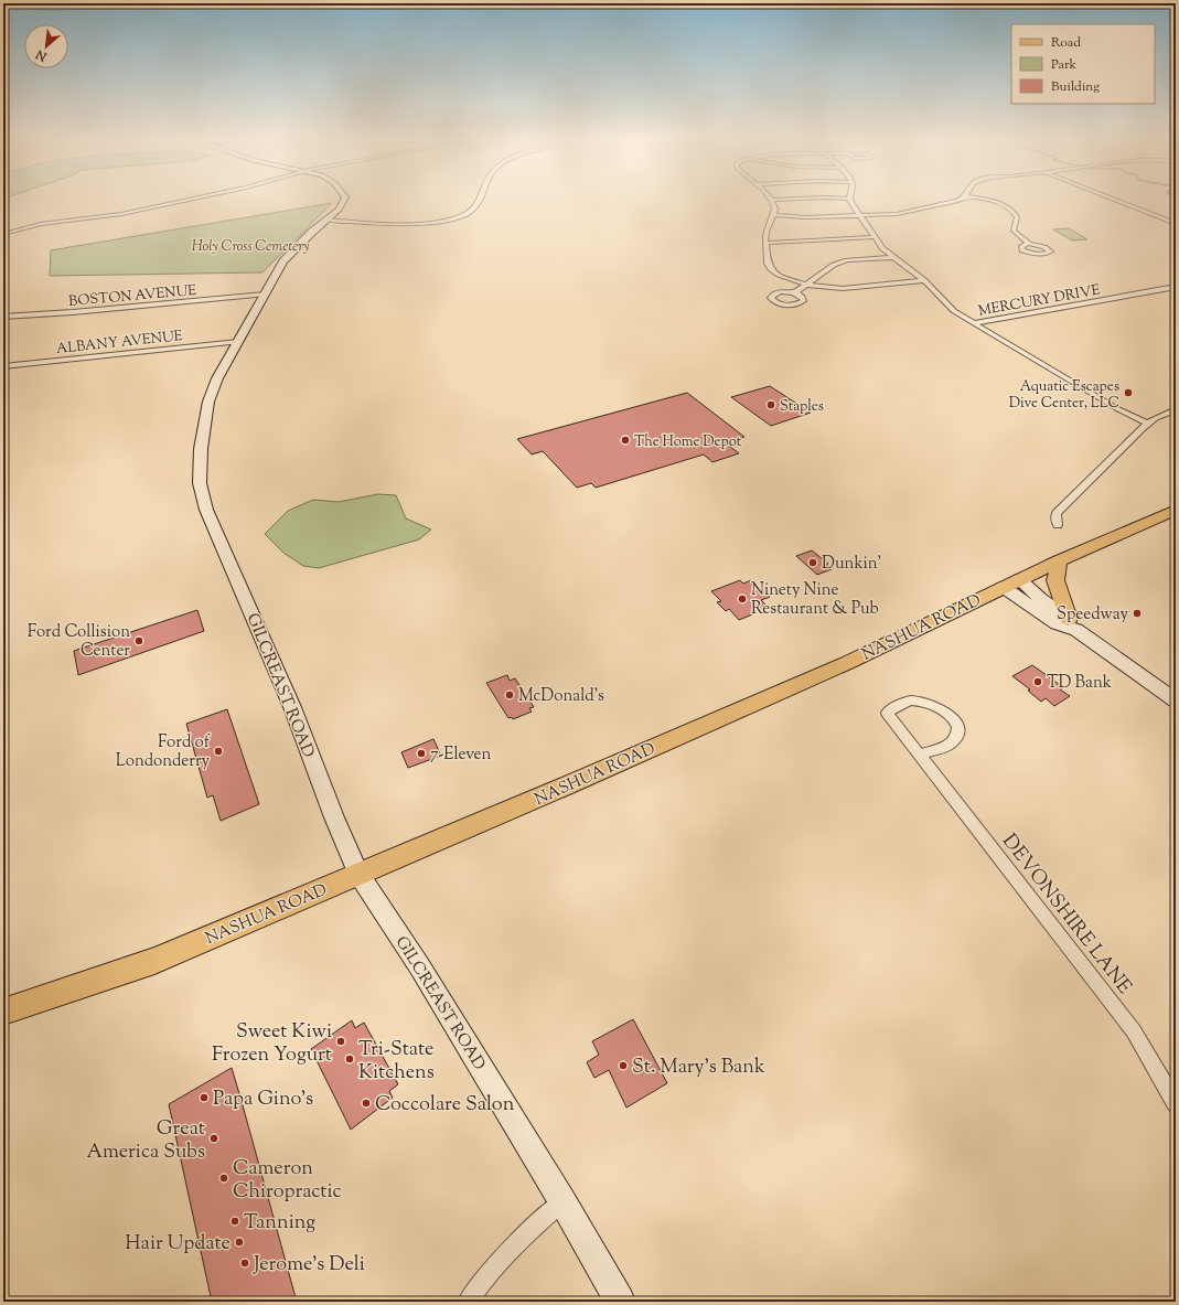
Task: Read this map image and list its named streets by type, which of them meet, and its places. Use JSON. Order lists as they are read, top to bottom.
{
  "streets": {
    "main road": ["NASHUA ROAD"],
    "street": [
      "BOSTON AVENUE",
      "MERCURY DRIVE",
      "ALBANY AVENUE",
      "GILCREAST ROAD",
      "DEVONSHIRE LANE"
    ]
  },
  "crossings": [
    ["BOSTON AVENUE", "GILCREAST ROAD"],
    ["ALBANY AVENUE", "GILCREAST ROAD"],
    ["NASHUA ROAD", "GILCREAST ROAD"]
  ],
  "parks": ["Holy Cross Cemetery"],
  "places": [
    "Aquatic Escapes Dive Center, LLC",
    "Staples",
    "The Home Depot",
    "Dunkin'",
    "Ninety Nine Restaurant & Pub",
    "Speedway",
    "Ford Collision Center",
    "TD Bank",
    "McDonald's",
    "Ford of Londonderry",
    "7-Eleven",
    "Sweet Kiwi Frozen Yogurt",
    "Tri-State Kitchens",
    "St. Mary's Bank",
    "Papa Gino's",
    "Coccolare Salon",
    "Great America Subs",
    "Cameron Chiropractic",
    "Tanning",
    "Hair Update",
    "Jerome's Deli"
  ],
  "legend": ["Road", "Park", "Building"],
  "north": "bottom left"
}
